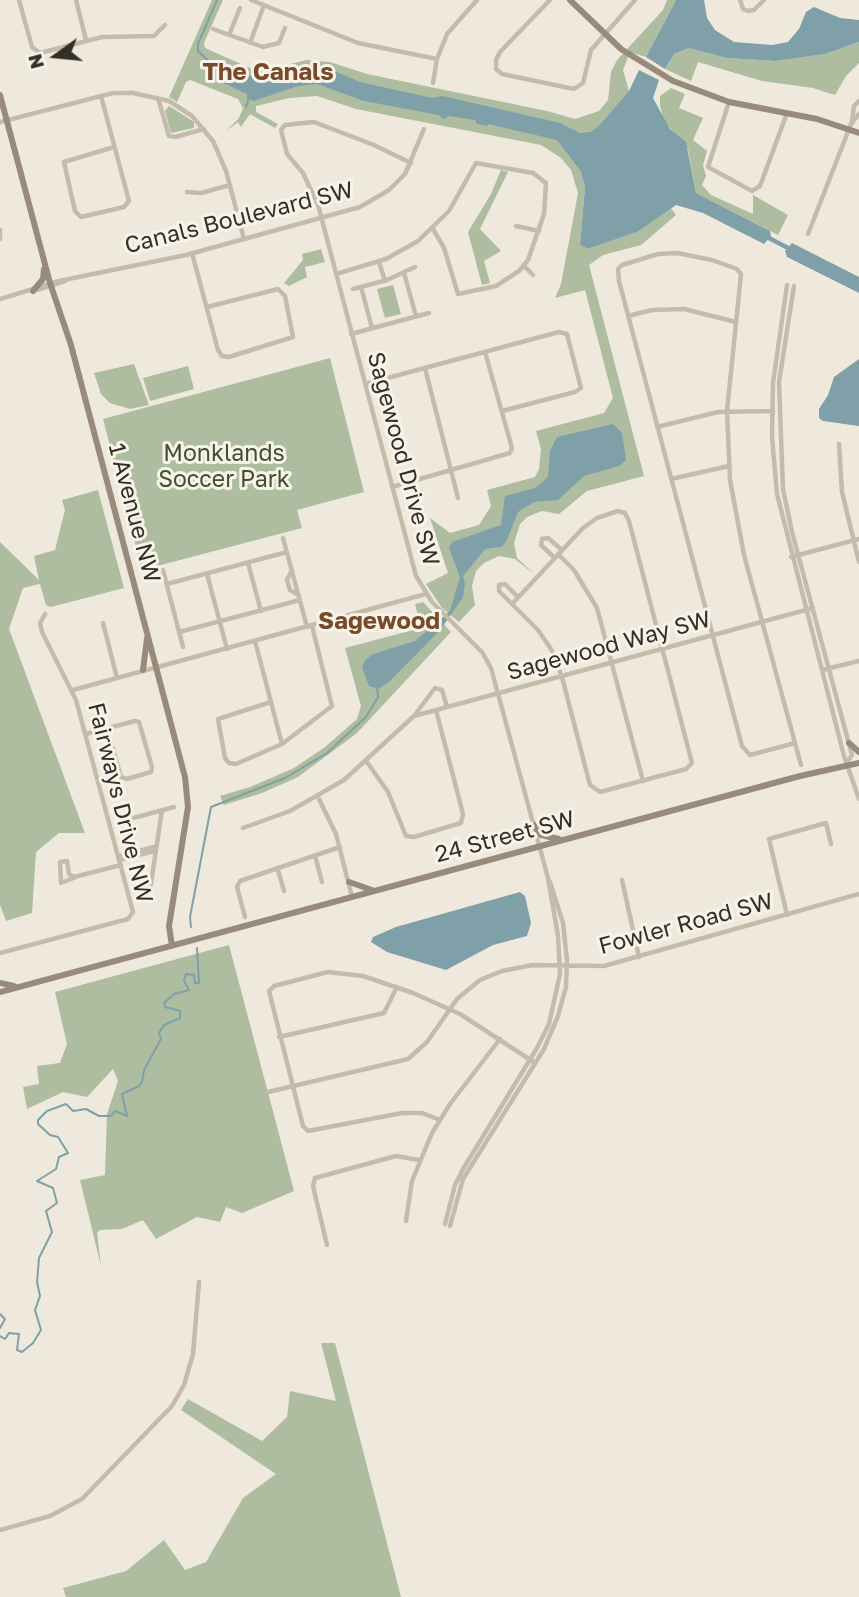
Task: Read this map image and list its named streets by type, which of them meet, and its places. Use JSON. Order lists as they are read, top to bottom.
{
  "streets": {
    "street": [
      "Canals Boulevard SW",
      "Sagewood Drive SW",
      "1 Avenue NW",
      "Sagewood Way SW",
      "Fairways Drive NW",
      "24 Street SW",
      "Fowler Road SW"
    ]
  },
  "crossings": [
    ["Canals Boulevard SW", "Sagewood Drive SW"],
    ["Canals Boulevard SW", "1 Avenue NW"],
    ["Sagewood Drive SW", "Sagewood Way SW"],
    ["Sagewood Drive SW", "Fairways Drive NW"],
    ["Sagewood Drive SW", "24 Street SW"],
    ["Sagewood Drive SW", "Fowler Road SW"],
    ["1 Avenue NW", "Fairways Drive NW"],
    ["1 Avenue NW", "24 Street SW"]
  ],
  "districts": ["The Canals", "Sagewood"],
  "parks": ["Monklands Soccer Park"],
  "north": "left"
}
